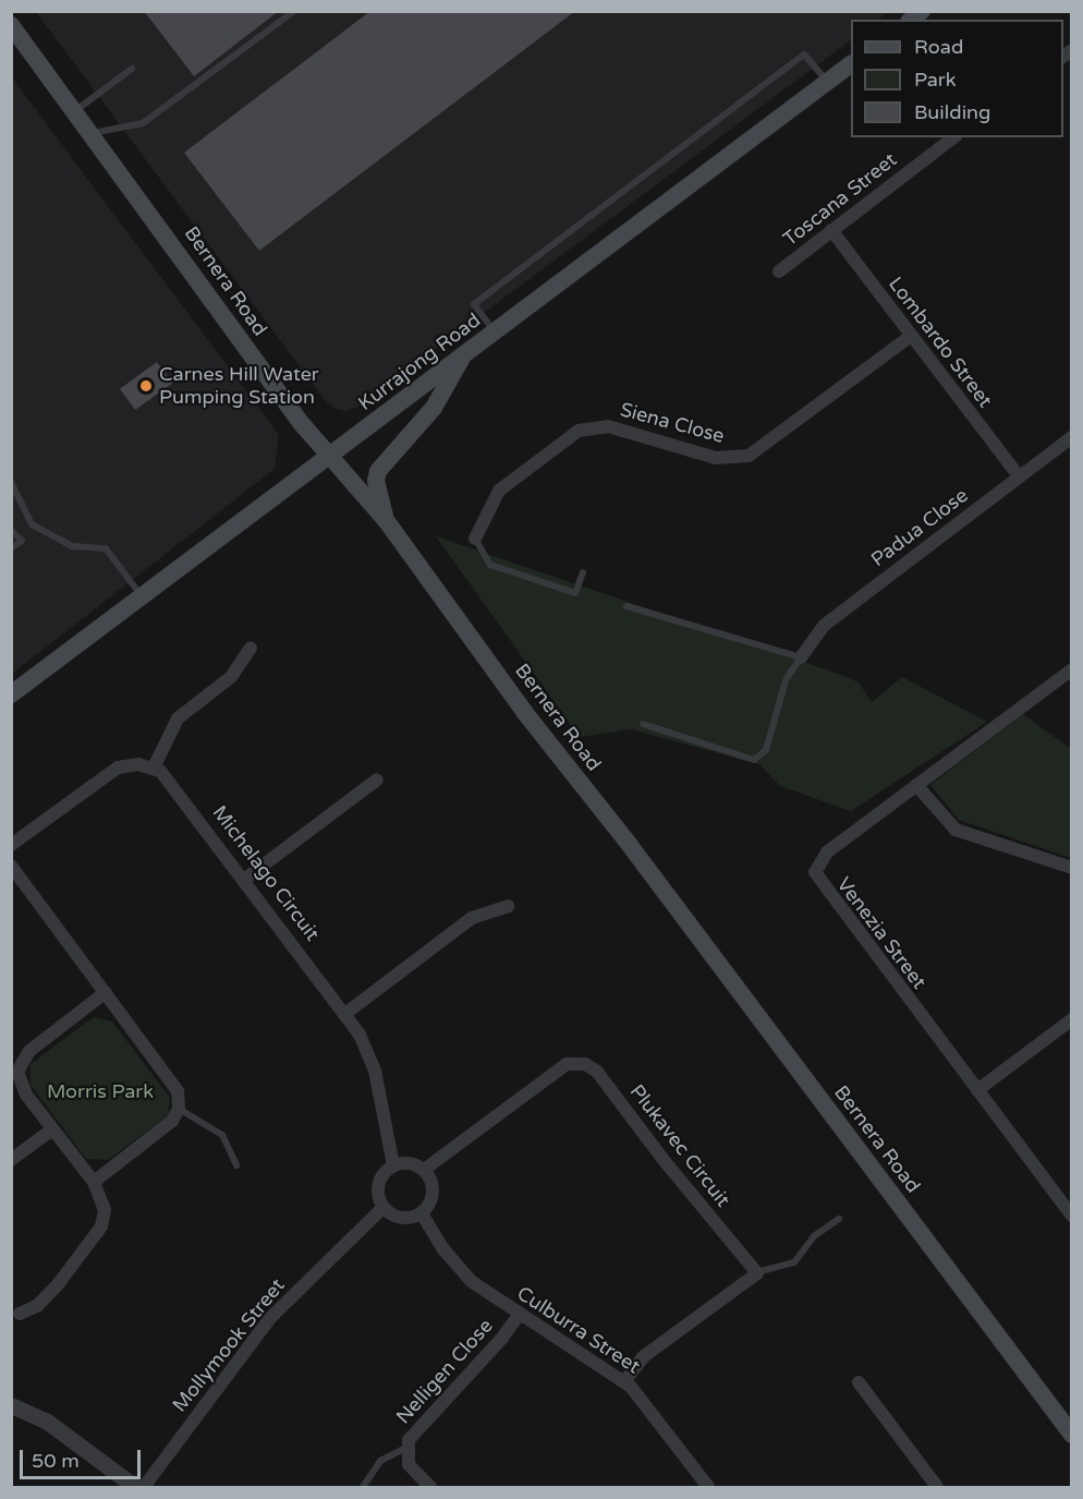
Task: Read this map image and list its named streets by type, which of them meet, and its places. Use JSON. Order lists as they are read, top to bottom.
{
  "streets": {
    "main road": ["Bernera Road", "Kurrajong Road"],
    "street": [
      "Toscana Street",
      "Lombardo Street",
      "Siena Close",
      "Padua Close",
      "Michelago Circuit",
      "Venezia Street",
      "Plukavec Circuit",
      "Culburra Street",
      "Mollymook Street",
      "Nelligen Close"
    ]
  },
  "crossings": [
    ["Toscana Street", "Lombardo Street"],
    ["Bernera Road", "Kurrajong Road"],
    ["Lombardo Street", "Siena Close"],
    ["Lombardo Street", "Padua Close"],
    ["Michelago Circuit", "Plukavec Circuit"],
    ["Michelago Circuit", "Culburra Street"],
    ["Michelago Circuit", "Mollymook Street"],
    ["Plukavec Circuit", "Culburra Street"],
    ["Plukavec Circuit", "Mollymook Street"],
    ["Culburra Street", "Mollymook Street"],
    ["Culburra Street", "Nelligen Close"]
  ],
  "parks": ["Morris Park"],
  "places": ["Carnes Hill Water Pumping Station"],
  "legend": ["Road", "Park", "Building"],
  "scale_bar": "50 m"
}
